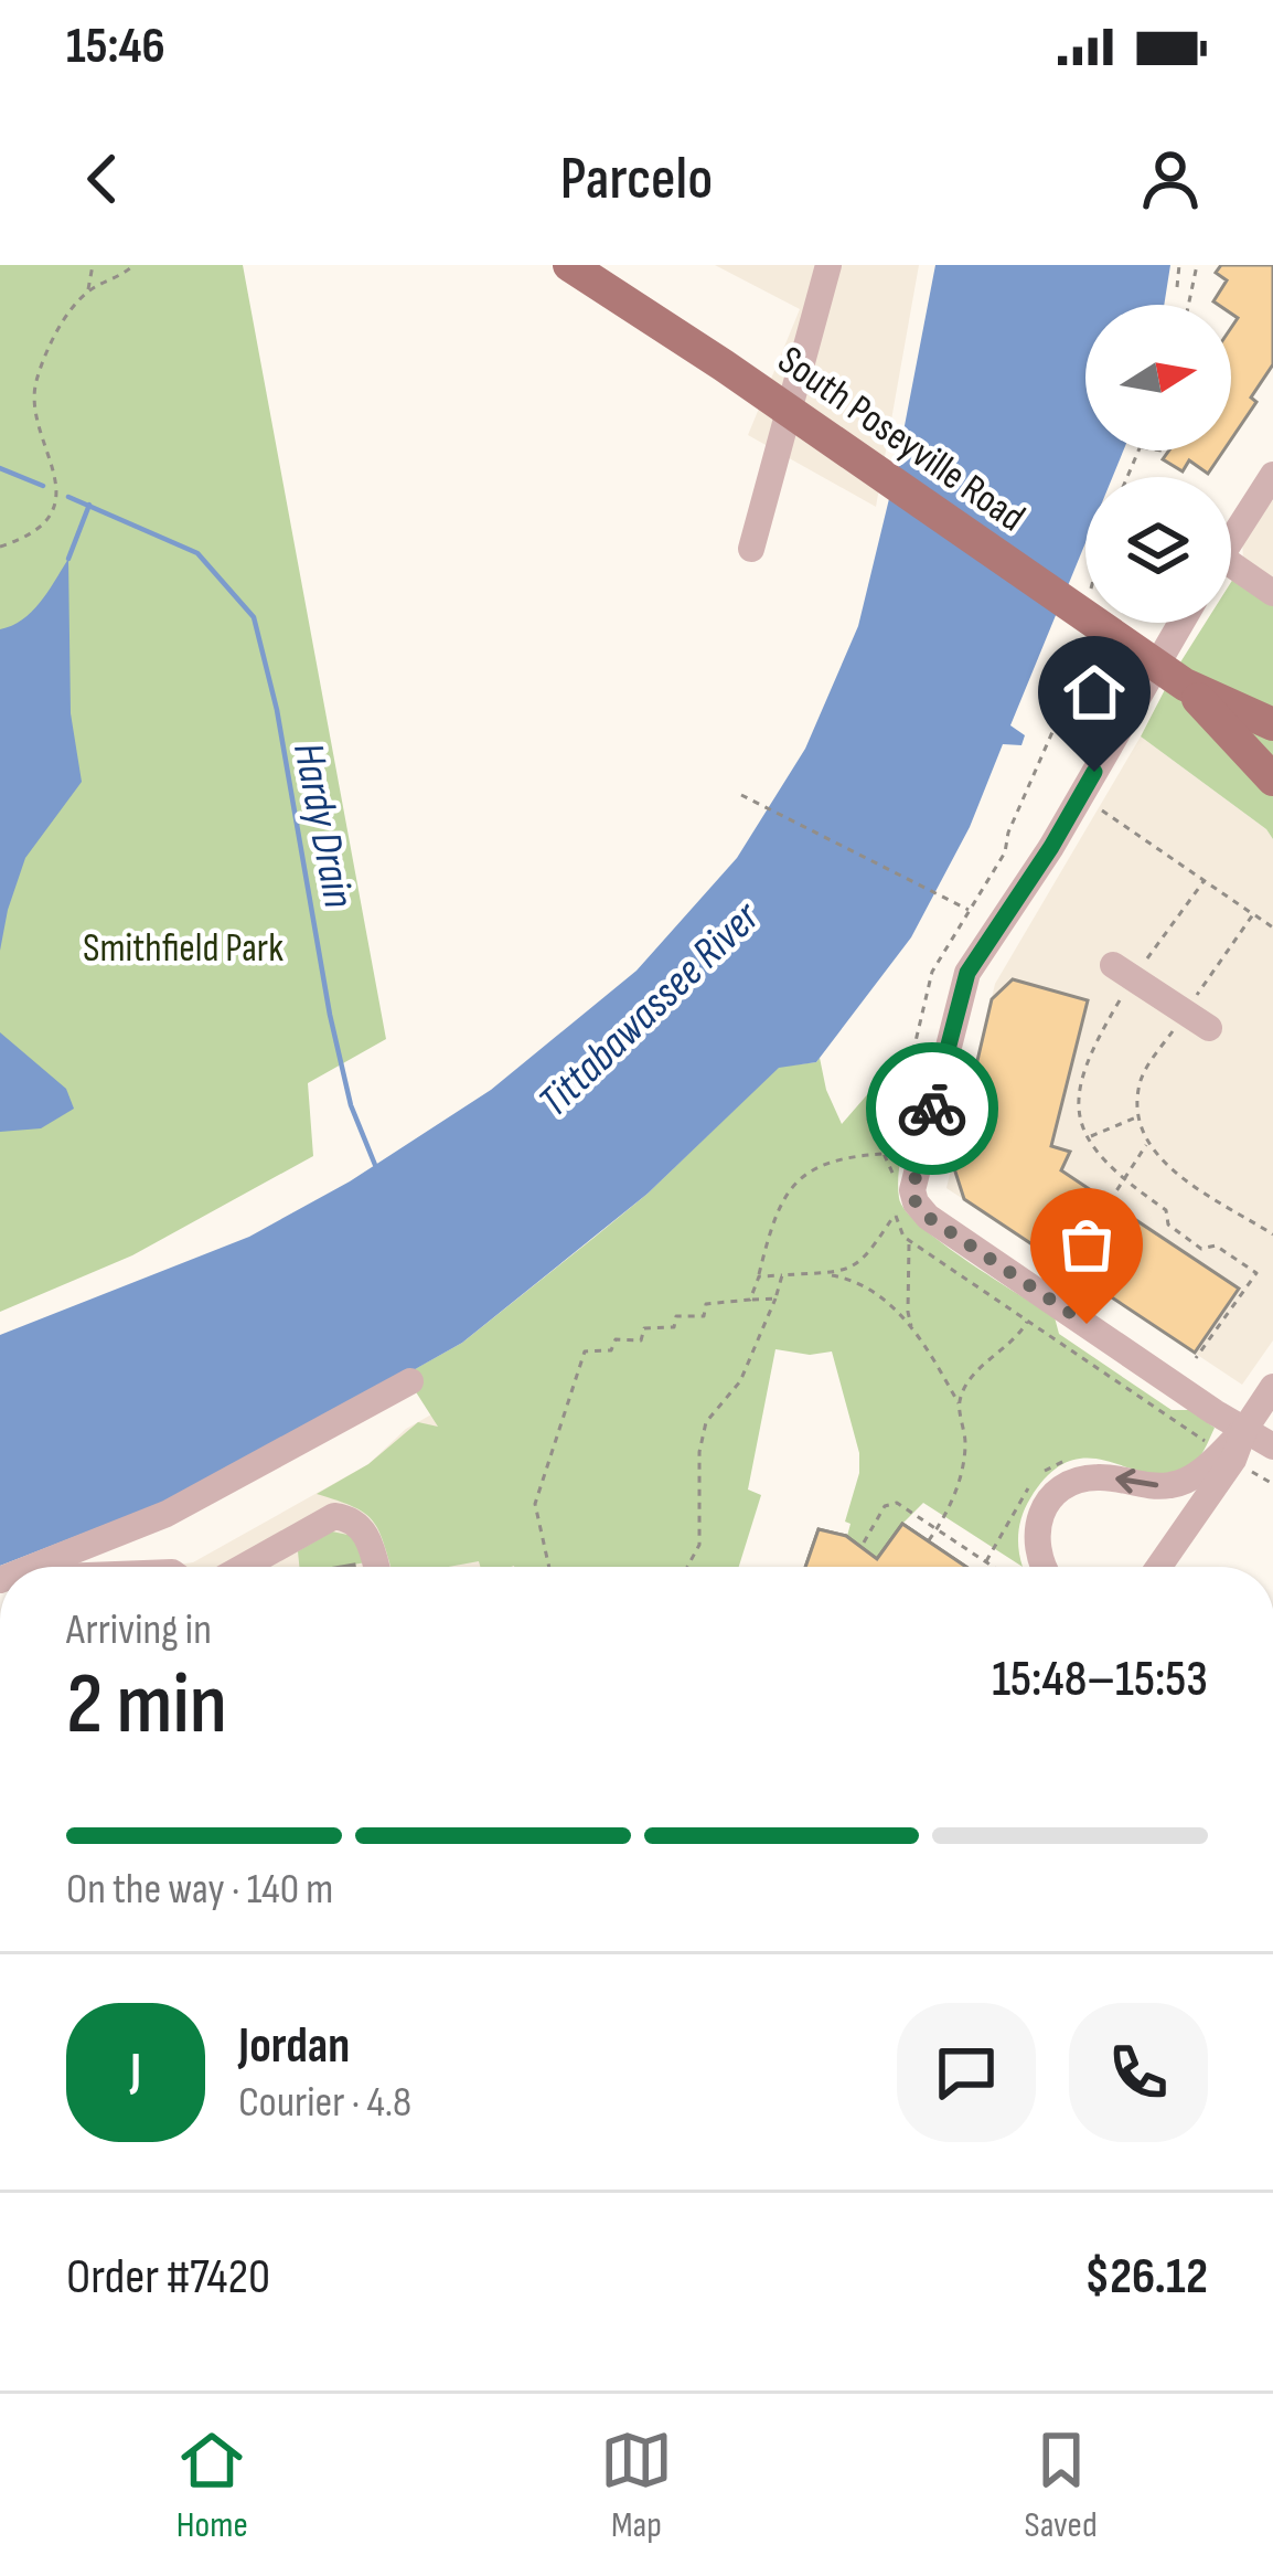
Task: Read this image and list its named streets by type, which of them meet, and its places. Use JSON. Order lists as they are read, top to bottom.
{
  "streets": {
    "main road": ["South Poseyville Road"]
  },
  "water": ["Hardy Drain", "Tittabawassee River"],
  "parks": ["Smithfield Park"],
  "north": "right",
  "page": {
    "status": "15:46",
    "header": "Parcelo",
    "heading": ["2 min", "Arriving in", "15:48–15:53"],
    "panel": [
      "Jordan",
      "Courier · 4.8",
      "Order #7420",
      "$26.12"
    ],
    "bar": "On the way · 140 m",
    "round": "J",
    "tabs": ["Home", "Map", "Saved"]
  }
}
